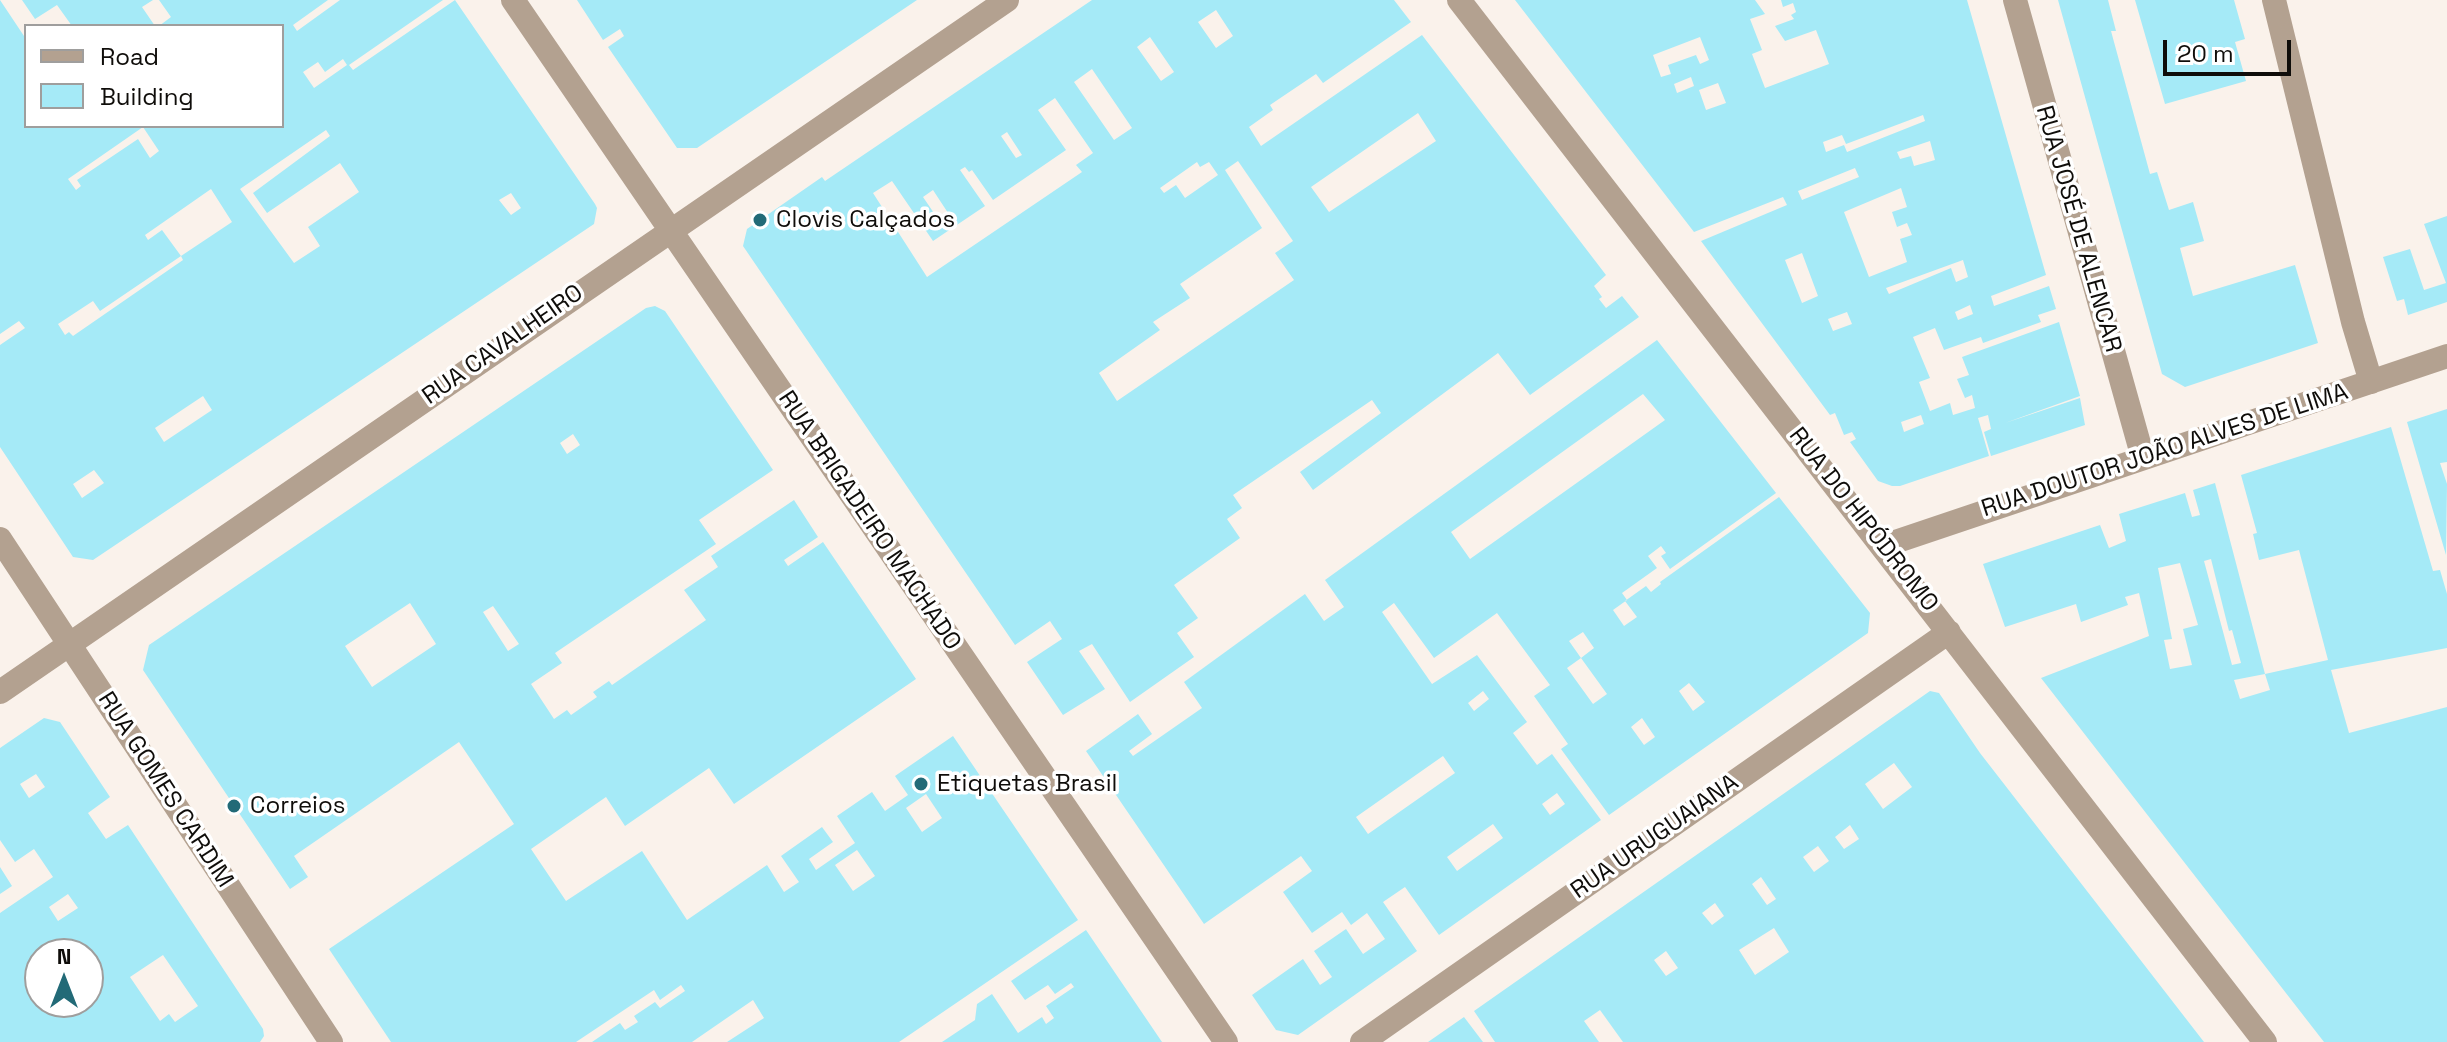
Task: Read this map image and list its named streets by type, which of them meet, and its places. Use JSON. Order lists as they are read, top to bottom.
{
  "streets": {
    "street": [
      "RUA JOSÉ DE ALENCAR",
      "RUA CAVALHEIRO",
      "RUA DOUTOR JOÃO ALVES DE LIMA",
      "RUA DO HIPÓDROMO",
      "RUA BRIGADEIRO MACHADO",
      "RUA GOMES CARDIM",
      "RUA URUGUAIANA"
    ]
  },
  "crossings": [
    ["RUA JOSÉ DE ALENCAR", "RUA DOUTOR JOÃO ALVES DE LIMA"],
    ["RUA CAVALHEIRO", "RUA BRIGADEIRO MACHADO"],
    ["RUA CAVALHEIRO", "RUA GOMES CARDIM"],
    ["RUA DOUTOR JOÃO ALVES DE LIMA", "RUA DO HIPÓDROMO"],
    ["RUA DO HIPÓDROMO", "RUA URUGUAIANA"]
  ],
  "places": ["Clovis Calçados", "Etiquetas Brasil", "Correios"],
  "legend": ["Road", "Building"],
  "scale_bar": "20 m",
  "north": "top"
}
